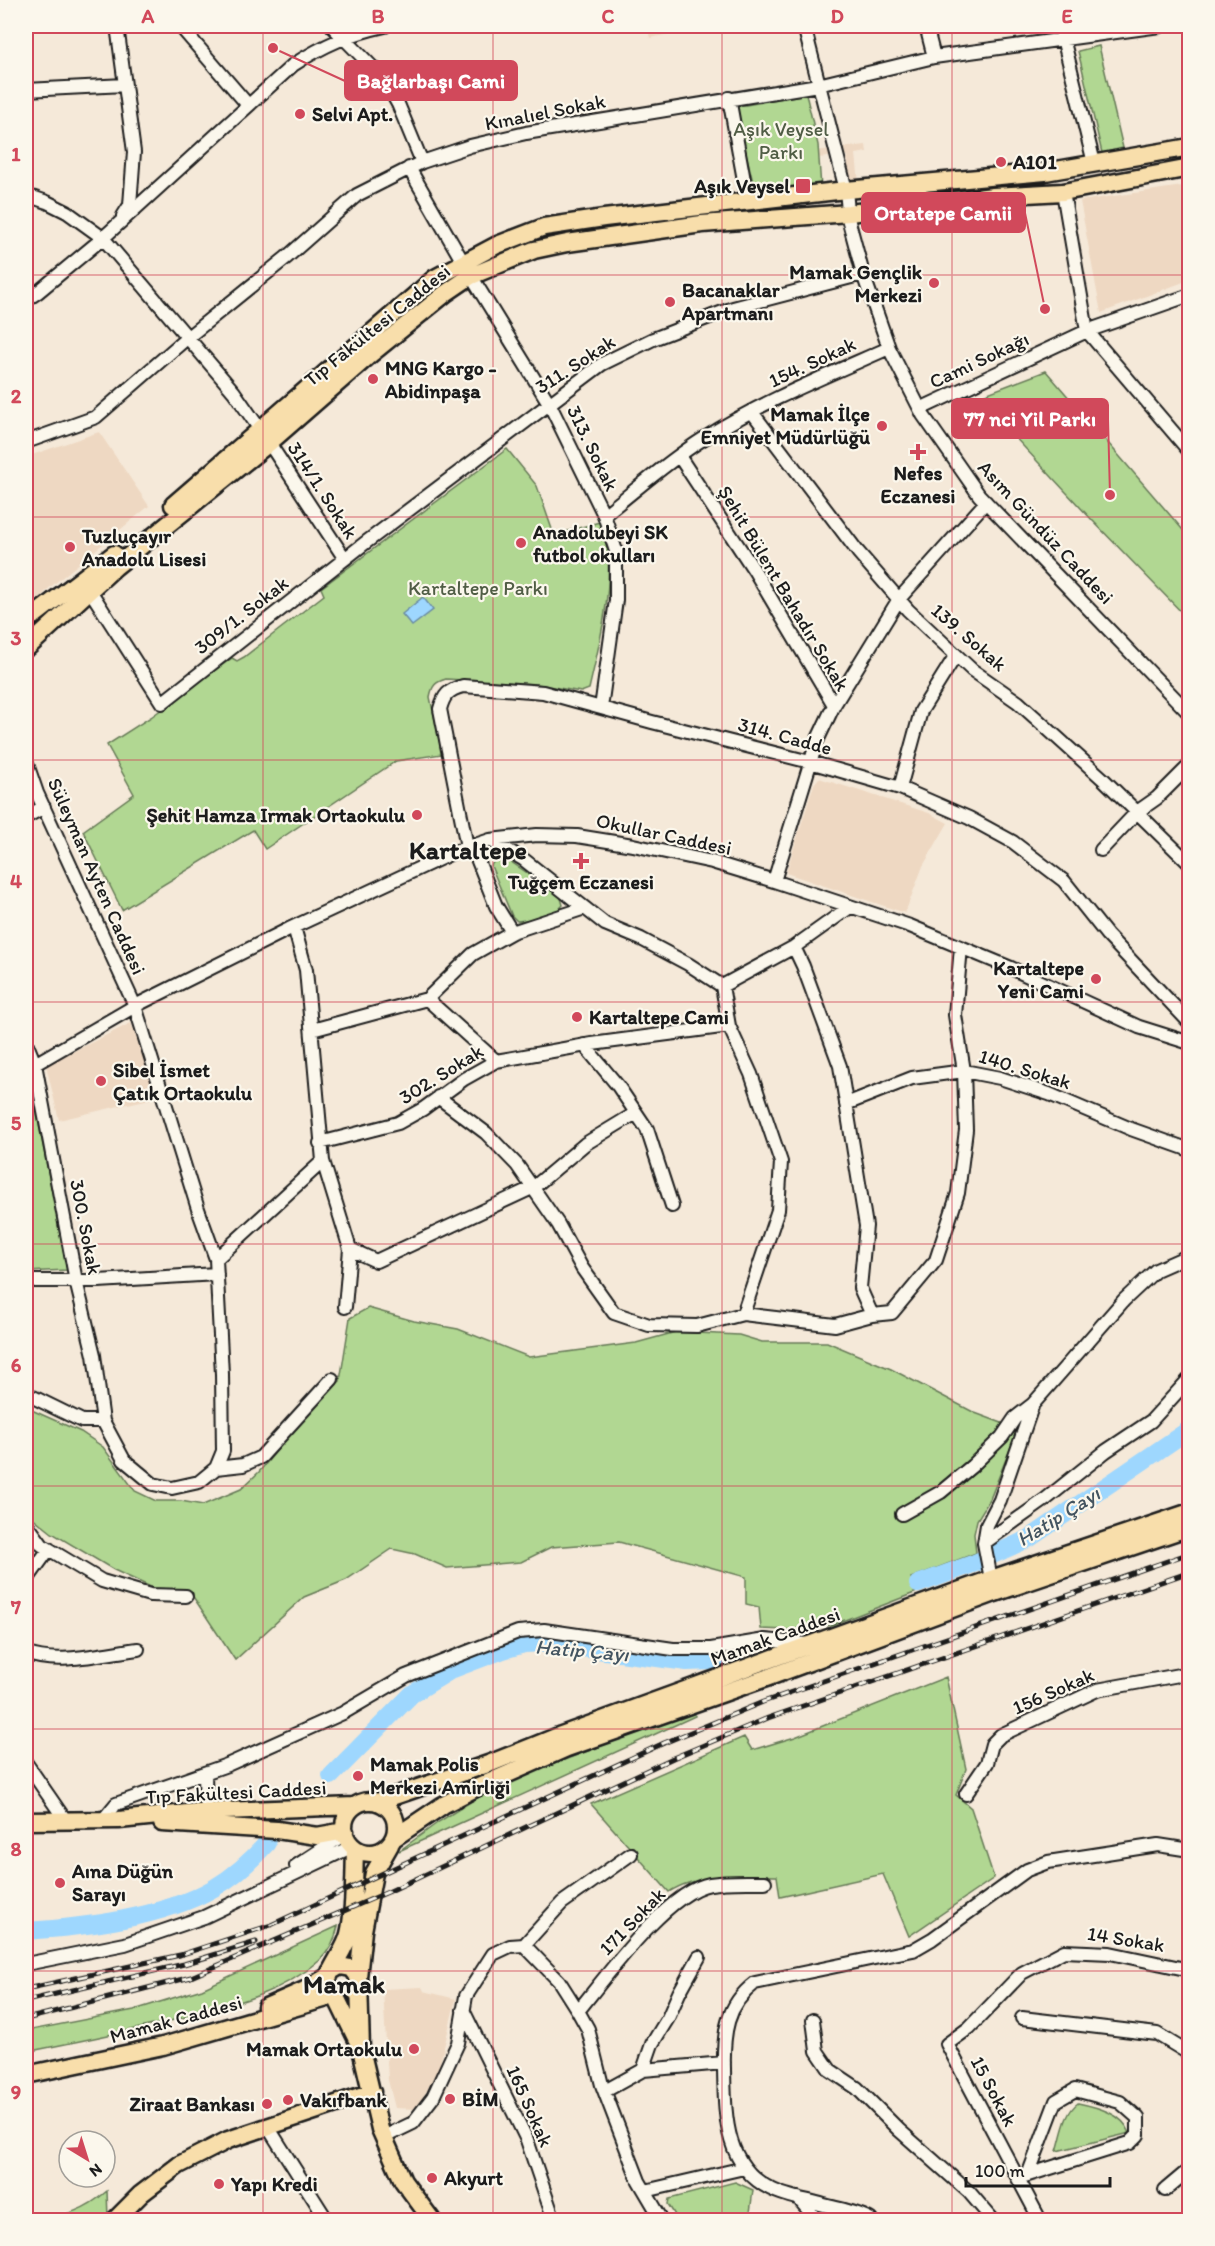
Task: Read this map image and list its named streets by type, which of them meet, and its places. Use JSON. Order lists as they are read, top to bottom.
{
  "streets": {
    "main road": ["Tıp Fakültesi Caddesi", "Mamak Caddesi"],
    "street": [
      "Kınalıel Sokak",
      "Cami Sokağı",
      "154. Sokak",
      "311. Sokak",
      "313. Sokak",
      "314/1. Sokak",
      "Asım Gündüz Caddesi",
      "Şehit Bülent Bahadır Sokak",
      "309/1. Sokak",
      "139. Sokak",
      "314. Cadde",
      "Okullar Caddesi",
      "Süleyman Ayten Caddesi",
      "140. Sokak",
      "302. Sokak",
      "300. Sokak",
      "156 Sokak",
      "171 Sokak",
      "14 Sokak",
      "15 Sokak",
      "165 Sokak"
    ]
  },
  "crossings": [
    ["Kınalıel Sokak", "313. Sokak"],
    ["Kınalıel Sokak", "314/1. Sokak"],
    ["Kınalıel Sokak", "Asım Gündüz Caddesi"],
    ["Tıp Fakültesi Caddesi", "313. Sokak"],
    ["Tıp Fakültesi Caddesi", "314/1. Sokak"],
    ["Tıp Fakültesi Caddesi", "Asım Gündüz Caddesi"],
    ["Tıp Fakültesi Caddesi", "309/1. Sokak"],
    ["Tıp Fakültesi Caddesi", "Mamak Caddesi"],
    ["Cami Sokağı", "Asım Gündüz Caddesi"],
    ["154. Sokak", "313. Sokak"],
    ["154. Sokak", "Asım Gündüz Caddesi"],
    ["154. Sokak", "Şehit Bülent Bahadır Sokak"],
    ["154. Sokak", "139. Sokak"],
    ["311. Sokak", "313. Sokak"],
    ["311. Sokak", "314/1. Sokak"],
    ["311. Sokak", "Asım Gündüz Caddesi"],
    ["311. Sokak", "309/1. Sokak"],
    ["313. Sokak", "314. Cadde"],
    ["314/1. Sokak", "309/1. Sokak"],
    ["Şehit Bülent Bahadır Sokak", "314. Cadde"],
    ["Şehit Bülent Bahadır Sokak", "Okullar Caddesi"],
    ["314. Cadde", "Okullar Caddesi"],
    ["Okullar Caddesi", "Süleyman Ayten Caddesi"],
    ["Okullar Caddesi", "300. Sokak"],
    ["14 Sokak", "15 Sokak"]
  ],
  "districts": ["Kartaltepe", "Mamak"],
  "water": ["Hatip Çayı"],
  "parks": ["Aşık Veysel Parkı", "Kartaltepe Parkı"],
  "places": {
    "other": [
      "Bağlarbaşı Cami",
      "Selvi Apt.",
      "A101",
      "Mamak Gençlik Merkezi",
      "Bacanaklar Apartmanı",
      "Ortatepe Camii",
      "MNG Kargo - Abidinpaşa",
      "Mamak İlçe Emniyet Müdürlüğü",
      "77 nci Yil Parkı",
      "Anadolubeyi SK futbol okulları",
      "Tuzluçayır Anadolu Lisesi",
      "Şehit Hamza Irmak Ortaokulu",
      "Kartaltepe Yeni Cami",
      "Kartaltepe Cami",
      "Sibel İsmet Çatık Ortaokulu",
      "Mamak Polis Merkezi Amirliği",
      "Aına Düğün Sarayı",
      "Mamak Ortaokulu",
      "BİM",
      "Vakıfbank",
      "Ziraat Bankası",
      "Akyurt",
      "Yapı Kredi"
    ],
    "transit": ["Aşık Veysel"],
    "health": ["Nefes Eczanesi", "Tuğçem Eczanesi"]
  },
  "scale_bar": "100 m",
  "north": "bottom right",
  "grid": {
    "columns": [
      "A",
      "B",
      "C",
      "D",
      "E"
    ],
    "rows": [
      "1",
      "2",
      "3",
      "4",
      "5",
      "6",
      "7",
      "8",
      "9"
    ]
  }
}
